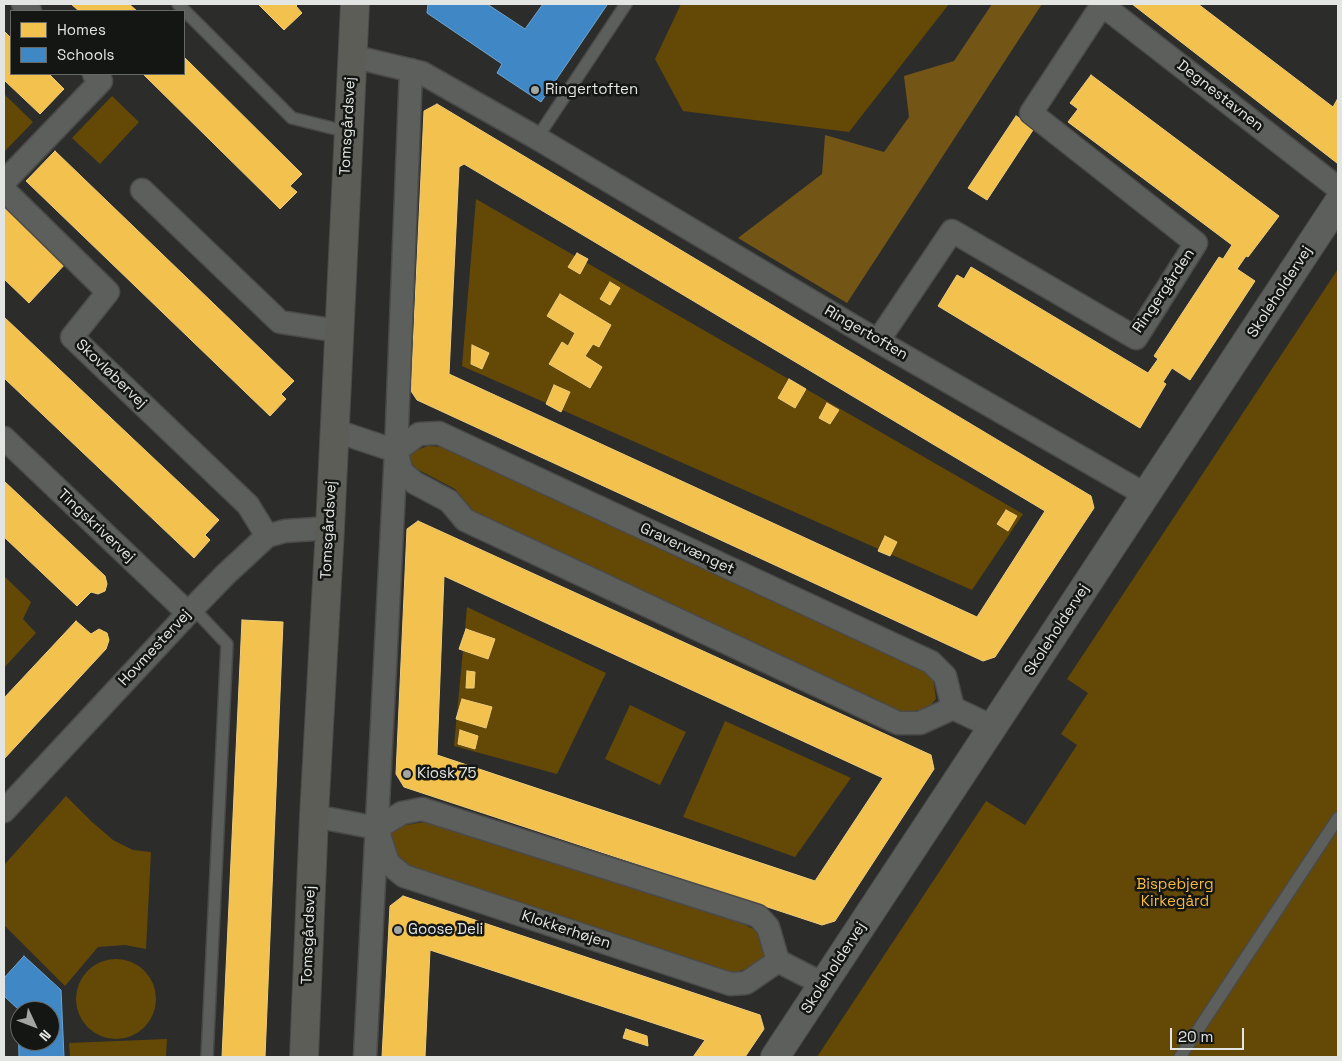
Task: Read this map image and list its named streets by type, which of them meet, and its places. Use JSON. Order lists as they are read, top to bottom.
{
  "streets": {
    "main road": ["Tomsgårdsvej"],
    "street": [
      "Degnestavnen",
      "Ringergården",
      "Skoleholdervej",
      "Ringertoften",
      "Skovløbervej",
      "Tingskrivervej",
      "Gravervænget",
      "Hovmestervej",
      "Klokkerhøjen"
    ]
  },
  "crossings": [
    ["Degnestavnen", "Ringergården"],
    ["Tomsgårdsvej", "Ringertoften"],
    ["Ringergården", "Ringertoften"],
    ["Skoleholdervej", "Ringertoften"],
    ["Skovløbervej", "Hovmestervej"],
    ["Tingskrivervej", "Hovmestervej"]
  ],
  "parks": ["Bispebjerg Kirkegård"],
  "places": ["Ringertoften", "Kiosk 75", "Goose Deli"],
  "legend": ["Homes", "Schools"],
  "scale_bar": "20 m",
  "north": "bottom right"
}
